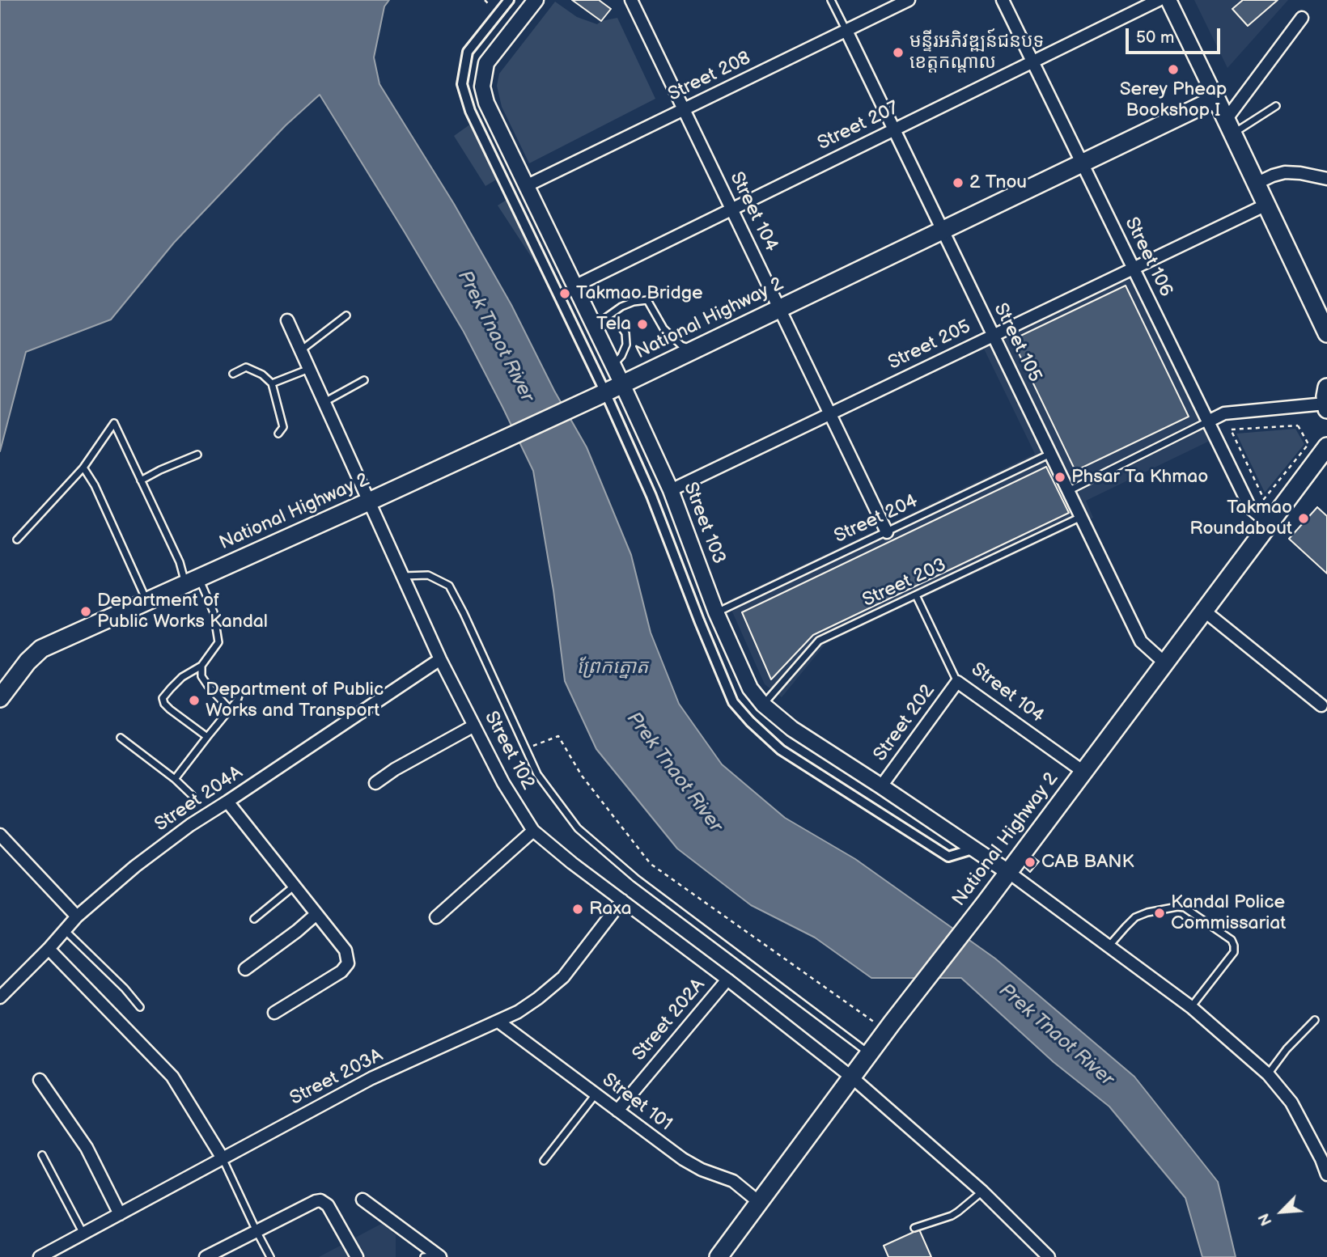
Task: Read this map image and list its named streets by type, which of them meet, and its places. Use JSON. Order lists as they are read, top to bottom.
{
  "streets": {
    "main road": ["National Highway 2"],
    "street": [
      "Street 208",
      "Street 207",
      "Street 104",
      "Street 106",
      "Street 105",
      "Street 205",
      "Street 103",
      "Street 202",
      "Street 102",
      "Street 204A",
      "Street 202A",
      "Street 203A",
      "Street 101"
    ],
    "lane": ["Street 204", "Street 203"]
  },
  "crossings": [
    ["Street 208", "Street 104"],
    ["Street 208", "Street 105"],
    ["Street 208", "Street 103"],
    ["Street 207", "Street 104"],
    ["Street 207", "Street 106"],
    ["Street 207", "Street 105"],
    ["Street 207", "Street 103"],
    ["Street 104", "National Highway 2"],
    ["Street 104", "Street 205"],
    ["Street 104", "Street 204"],
    ["Street 104", "Street 203"],
    ["Street 104", "Street 202"],
    ["Street 106", "National Highway 2"],
    ["Street 106", "Street 205"],
    ["National Highway 2", "Street 105"],
    ["National Highway 2", "Street 103"],
    ["National Highway 2", "Street 102"],
    ["National Highway 2", "Street 101"],
    ["Street 105", "Street 205"],
    ["Street 105", "Street 204"],
    ["Street 105", "Street 203"],
    ["Street 205", "Street 103"],
    ["Street 204", "Street 103"],
    ["Street 103", "Street 203"],
    ["Street 103", "Street 202"],
    ["Street 102", "Street 204A"],
    ["Street 102", "Street 202A"],
    ["Street 102", "Street 203A"],
    ["Street 202A", "Street 101"],
    ["Street 203A", "Street 101"]
  ],
  "water": ["Prek Tnaot River", "ព្រែកត្នោត"],
  "places": [
    "មន្ទីរអភិវឌ្ឍន៍ជនបទ ខេត្តកណ្តាល",
    "Serey Pheap Bookshop I",
    "2 Tnou",
    "Takmao Bridge",
    "Tela",
    "Phsar Ta Khmao",
    "Takmao Roundabout",
    "Department of Public Works Kandal",
    "Department of Public Works and Transport",
    "CAB BANK",
    "Raxa",
    "Kandal Police Commissariat"
  ],
  "scale_bar": "50 m",
  "north": "bottom left"
}
